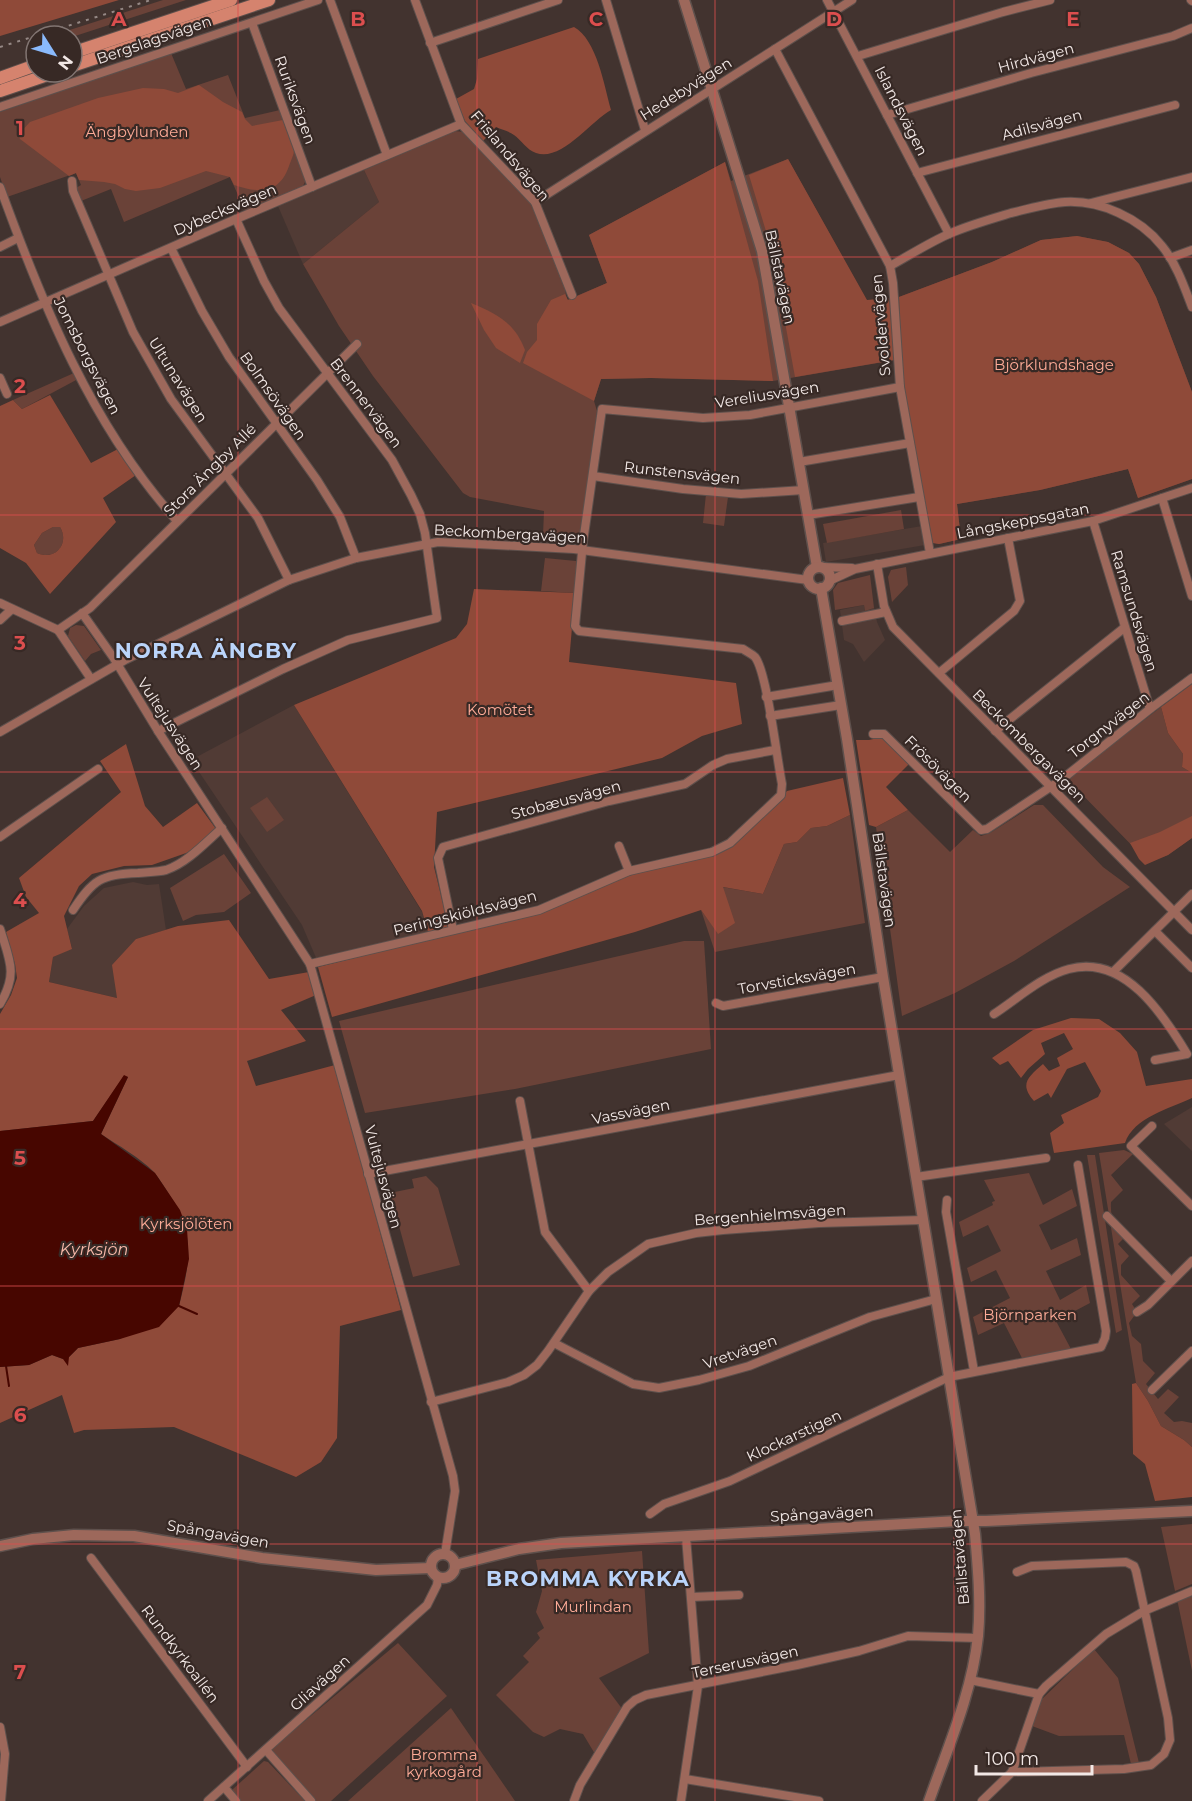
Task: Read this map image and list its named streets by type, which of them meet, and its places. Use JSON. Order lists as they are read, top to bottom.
{
  "streets": {
    "main road": ["Bergslagsvägen"],
    "street": [
      "Hirdvägen",
      "Hedebyvägen",
      "Ruriksvägen",
      "Islandsvägen",
      "Adilsvägen",
      "Frislandsvägen",
      "Dybecksvägen",
      "Bällstavägen",
      "Svoldervägen",
      "Jomsborgsvägen",
      "Ultunavägen",
      "Vereliusvägen",
      "Bolmsövägen",
      "Brennervägen",
      "Stora Ängby Allé",
      "Runstensvägen",
      "Långskeppsgatan",
      "Beckombergavägen",
      "Ramsundsvägen",
      "Vultejusvägen",
      "Torgnyvägen",
      "Frösövägen",
      "Stobæusvägen",
      "Peringskiöldsvägen",
      "Torvsticksvägen",
      "Vassvägen",
      "Bergenhielmsvägen",
      "Vretvägen",
      "Klockarstigen",
      "Spångavägen",
      "Rundkyrkoallén",
      "Terserusvägen",
      "Gliavägen"
    ]
  },
  "crossings": [
    ["Bergslagsvägen", "Ruriksvägen"],
    ["Hirdvägen", "Islandsvägen"],
    ["Hedebyvägen", "Islandsvägen"],
    ["Hedebyvägen", "Frislandsvägen"],
    ["Hedebyvägen", "Bällstavägen"],
    ["Hedebyvägen", "Svoldervägen"],
    ["Ruriksvägen", "Dybecksvägen"],
    ["Islandsvägen", "Adilsvägen"],
    ["Frislandsvägen", "Dybecksvägen"],
    ["Dybecksvägen", "Jomsborgsvägen"],
    ["Dybecksvägen", "Ultunavägen"],
    ["Dybecksvägen", "Bolmsövägen"],
    ["Dybecksvägen", "Brennervägen"],
    ["Bällstavägen", "Vereliusvägen"],
    ["Bällstavägen", "Runstensvägen"],
    ["Bällstavägen", "Långskeppsgatan"],
    ["Bällstavägen", "Beckombergavägen"],
    ["Bällstavägen", "Torvsticksvägen"],
    ["Bällstavägen", "Vassvägen"],
    ["Bällstavägen", "Bergenhielmsvägen"],
    ["Bällstavägen", "Vretvägen"],
    ["Bällstavägen", "Klockarstigen"],
    ["Bällstavägen", "Spångavägen"],
    ["Bällstavägen", "Terserusvägen"],
    ["Svoldervägen", "Vereliusvägen"],
    ["Svoldervägen", "Långskeppsgatan"],
    ["Jomsborgsvägen", "Stora Ängby Allé"],
    ["Ultunavägen", "Stora Ängby Allé"],
    ["Ultunavägen", "Beckombergavägen"],
    ["Vereliusvägen", "Runstensvägen"],
    ["Bolmsövägen", "Stora Ängby Allé"],
    ["Bolmsövägen", "Beckombergavägen"],
    ["Brennervägen", "Stora Ängby Allé"],
    ["Brennervägen", "Beckombergavägen"],
    ["Brennervägen", "Vultejusvägen"],
    ["Stora Ängby Allé", "Vultejusvägen"],
    ["Långskeppsgatan", "Beckombergavägen"],
    ["Långskeppsgatan", "Ramsundsvägen"],
    ["Beckombergavägen", "Vultejusvägen"],
    ["Beckombergavägen", "Torgnyvägen"],
    ["Beckombergavägen", "Peringskiöldsvägen"],
    ["Ramsundsvägen", "Torgnyvägen"],
    ["Vultejusvägen", "Peringskiöldsvägen"],
    ["Vultejusvägen", "Vassvägen"],
    ["Vultejusvägen", "Bergenhielmsvägen"],
    ["Vultejusvägen", "Spångavägen"],
    ["Vultejusvägen", "Gliavägen"],
    ["Torgnyvägen", "Frösövägen"],
    ["Stobæusvägen", "Peringskiöldsvägen"],
    ["Bergenhielmsvägen", "Vretvägen"],
    ["Spångavägen", "Gliavägen"],
    ["Rundkyrkoallén", "Gliavägen"]
  ],
  "districts": ["NORRA ÄNGBY", "BROMMA KYRKA"],
  "water": ["Kyrksjön"],
  "parks": [
    "Ängbylunden",
    "Björklundshage",
    "Komötet",
    "Kyrksjölöten",
    "Björnparken",
    "Murlindan",
    "Bromma kyrkogård"
  ],
  "scale_bar": "100 m",
  "north": "bottom right",
  "grid": {
    "columns": [
      "A",
      "B",
      "C",
      "D",
      "E"
    ],
    "rows": [
      "1",
      "2",
      "3",
      "4",
      "5",
      "6",
      "7"
    ]
  }
}
